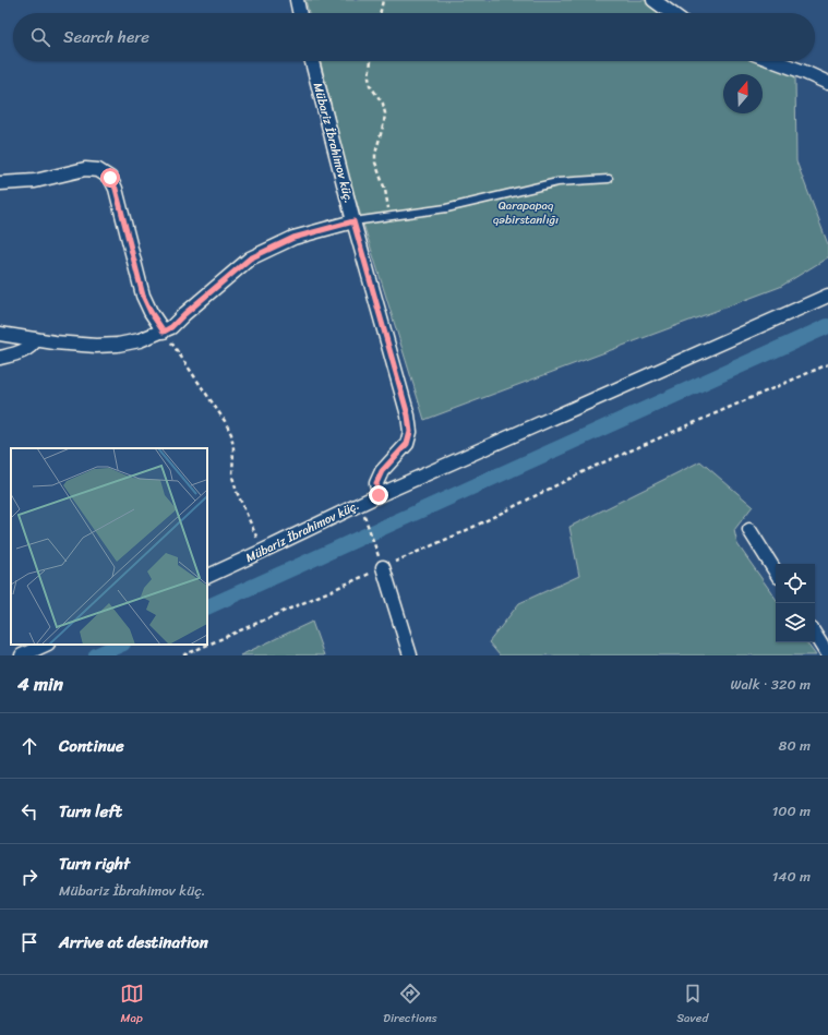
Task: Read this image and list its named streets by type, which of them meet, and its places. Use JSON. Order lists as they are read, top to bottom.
{
  "streets": {
    "street": ["Mübariz İbrahimov küç."]
  },
  "parks": ["Qarapapaq qəbirstanlığı"],
  "north": "top",
  "page": {
    "search": "Search here",
    "heading": ["4 min", "Walk · 320 m"],
    "list": [
      ["Continue", "80 m"],
      ["Turn left", "100 m"],
      ["Turn right", "Mübariz İbrahimov küç.", "140 m"],
      "Arrive at destination"
    ],
    "nav": ["Map", "Directions", "Saved"]
  }
}
